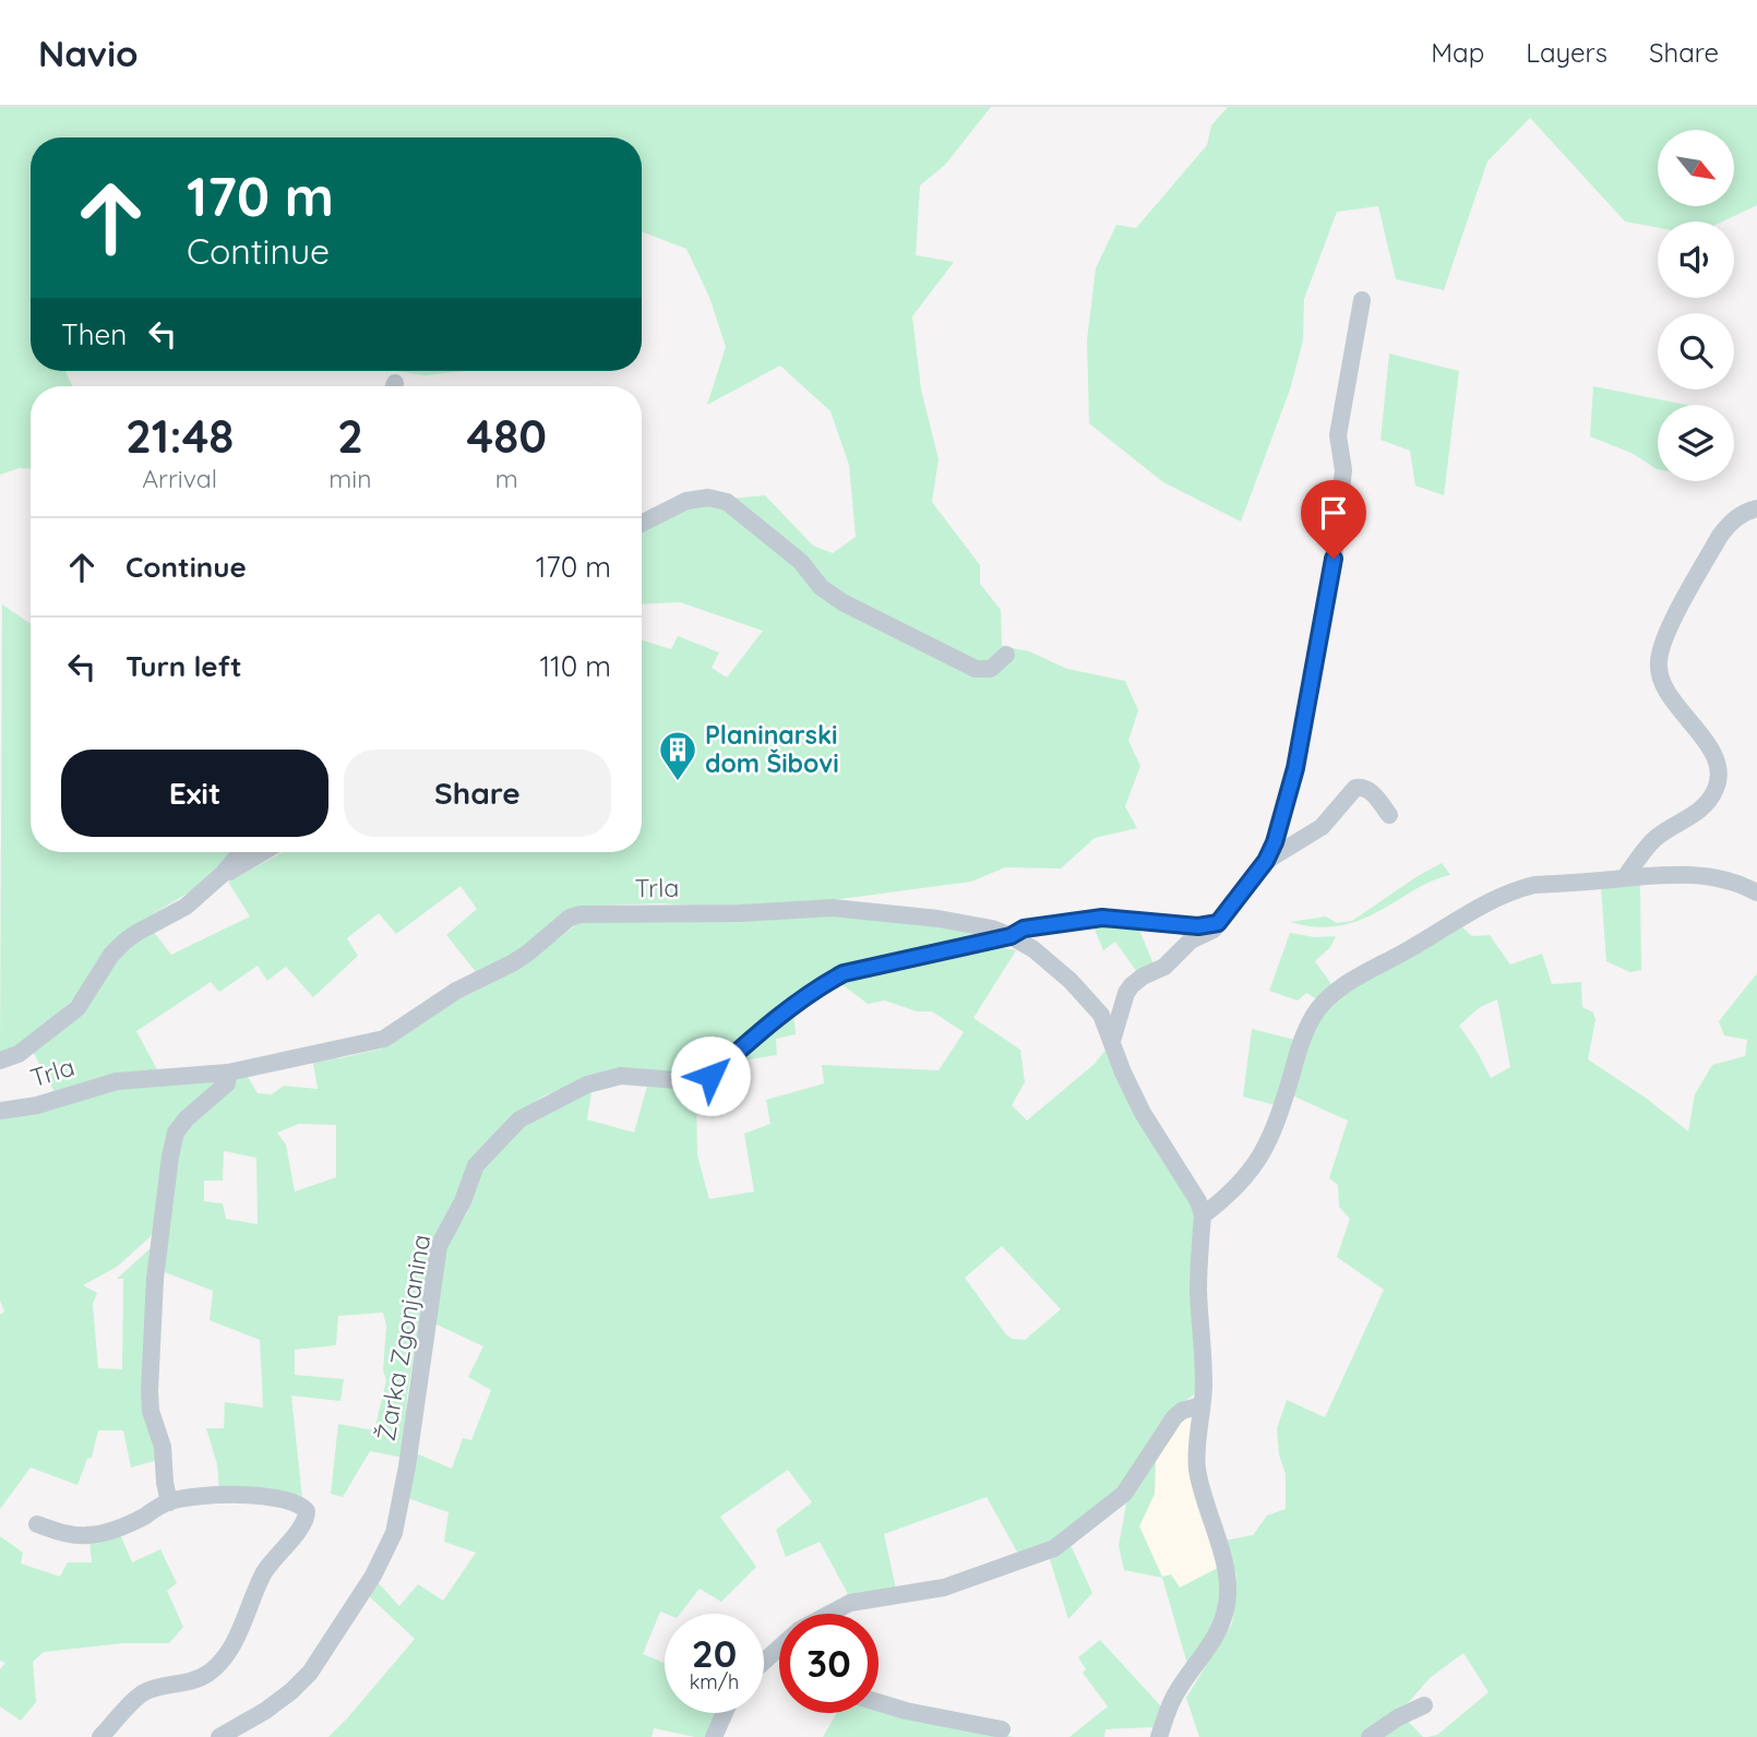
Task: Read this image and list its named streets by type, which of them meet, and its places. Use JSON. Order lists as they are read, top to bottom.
{
  "streets": {
    "street": ["Trla", "Žarka Zgonjanina"]
  },
  "crossings": [
    ["Trla", "Žarka Zgonjanina"]
  ],
  "places": {
    "building": ["Planinarski dom Šibovi"]
  },
  "north": "bottom right",
  "page": {
    "header": "Navio",
    "nav": ["Map", "Layers", "Share"],
    "turn": ["170 m", "Continue"],
    "then": "Then",
    "eta": [
      "21:48",
      "Arrival",
      "2",
      "min",
      "480",
      "m"
    ],
    "list": [
      {
        "name": "Continue",
        "value": "170 m"
      },
      {
        "name": "Turn left",
        "value": "110 m"
      }
    ],
    "buttons": ["Exit", "Share"],
    "speed": "20 km/h",
    "limit": "30"
  }
}
